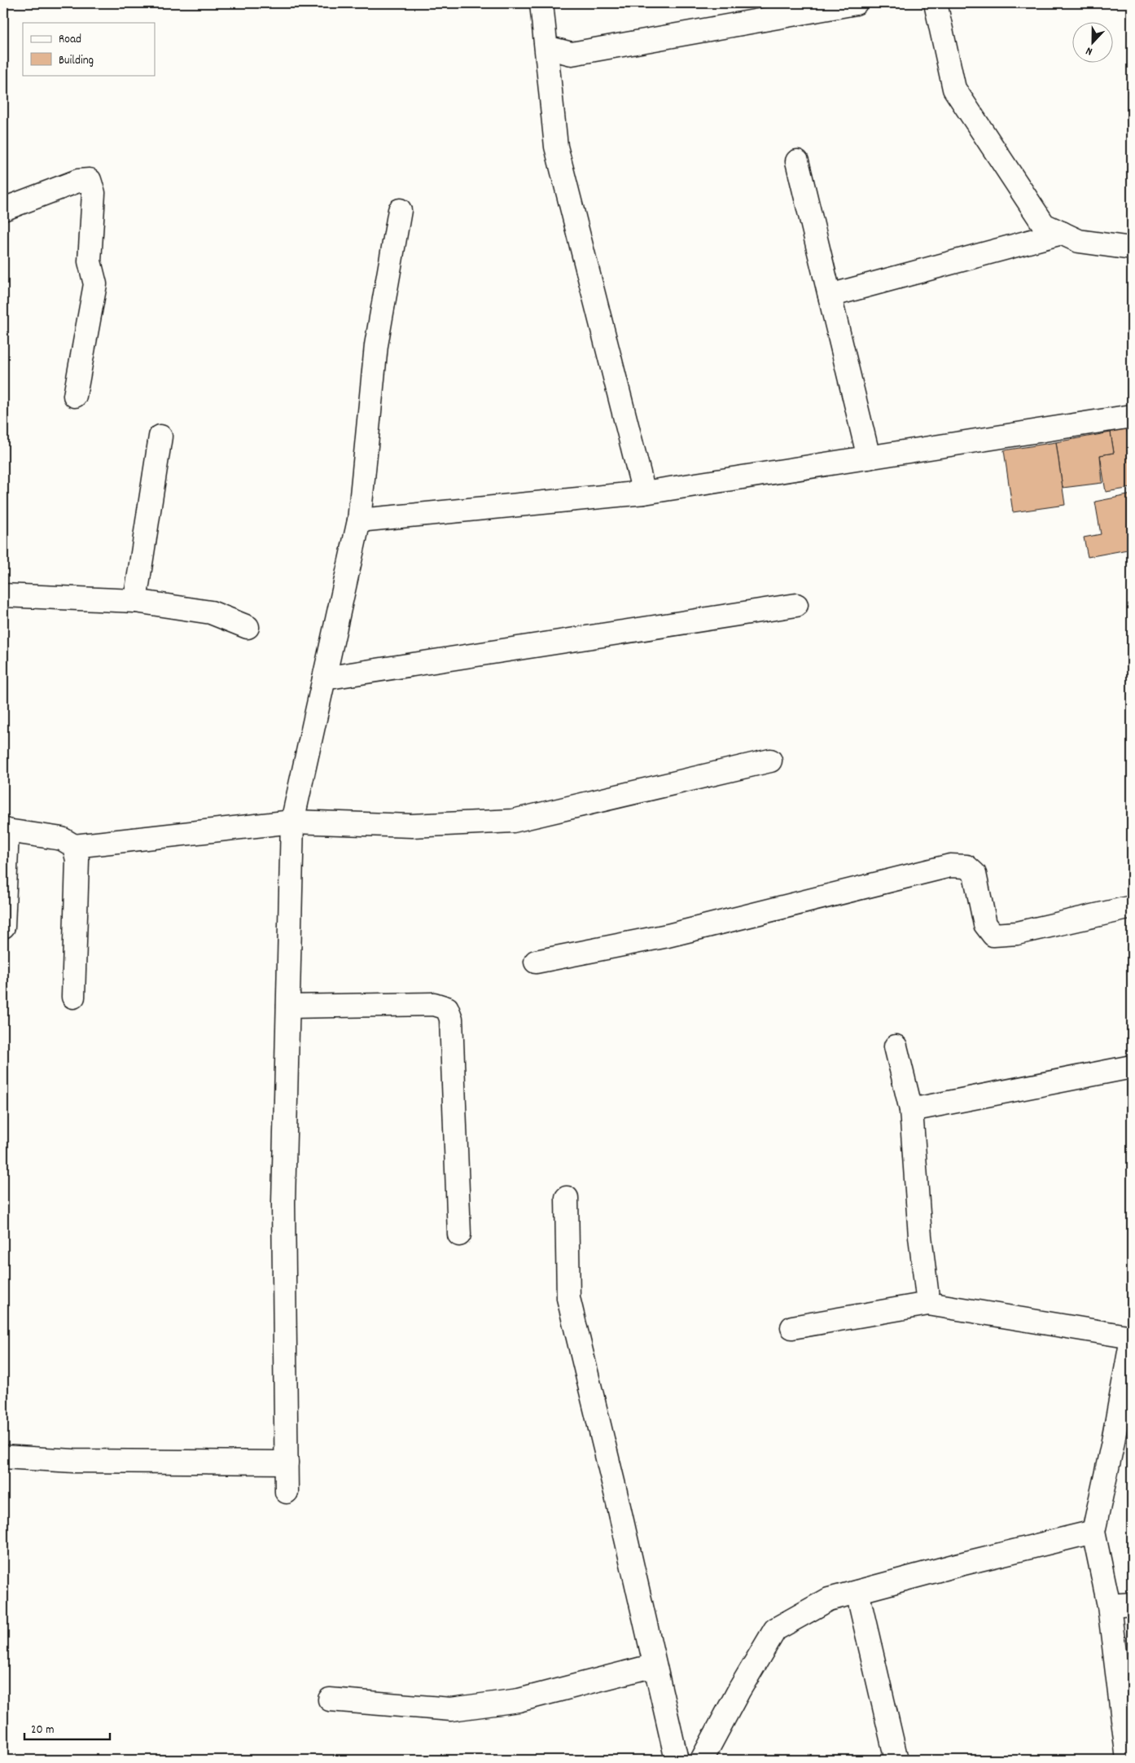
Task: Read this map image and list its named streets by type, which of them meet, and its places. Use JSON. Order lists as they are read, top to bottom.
{
  "legend": ["Road", "Building"],
  "scale_bar": "20 m",
  "north": "bottom"
}
